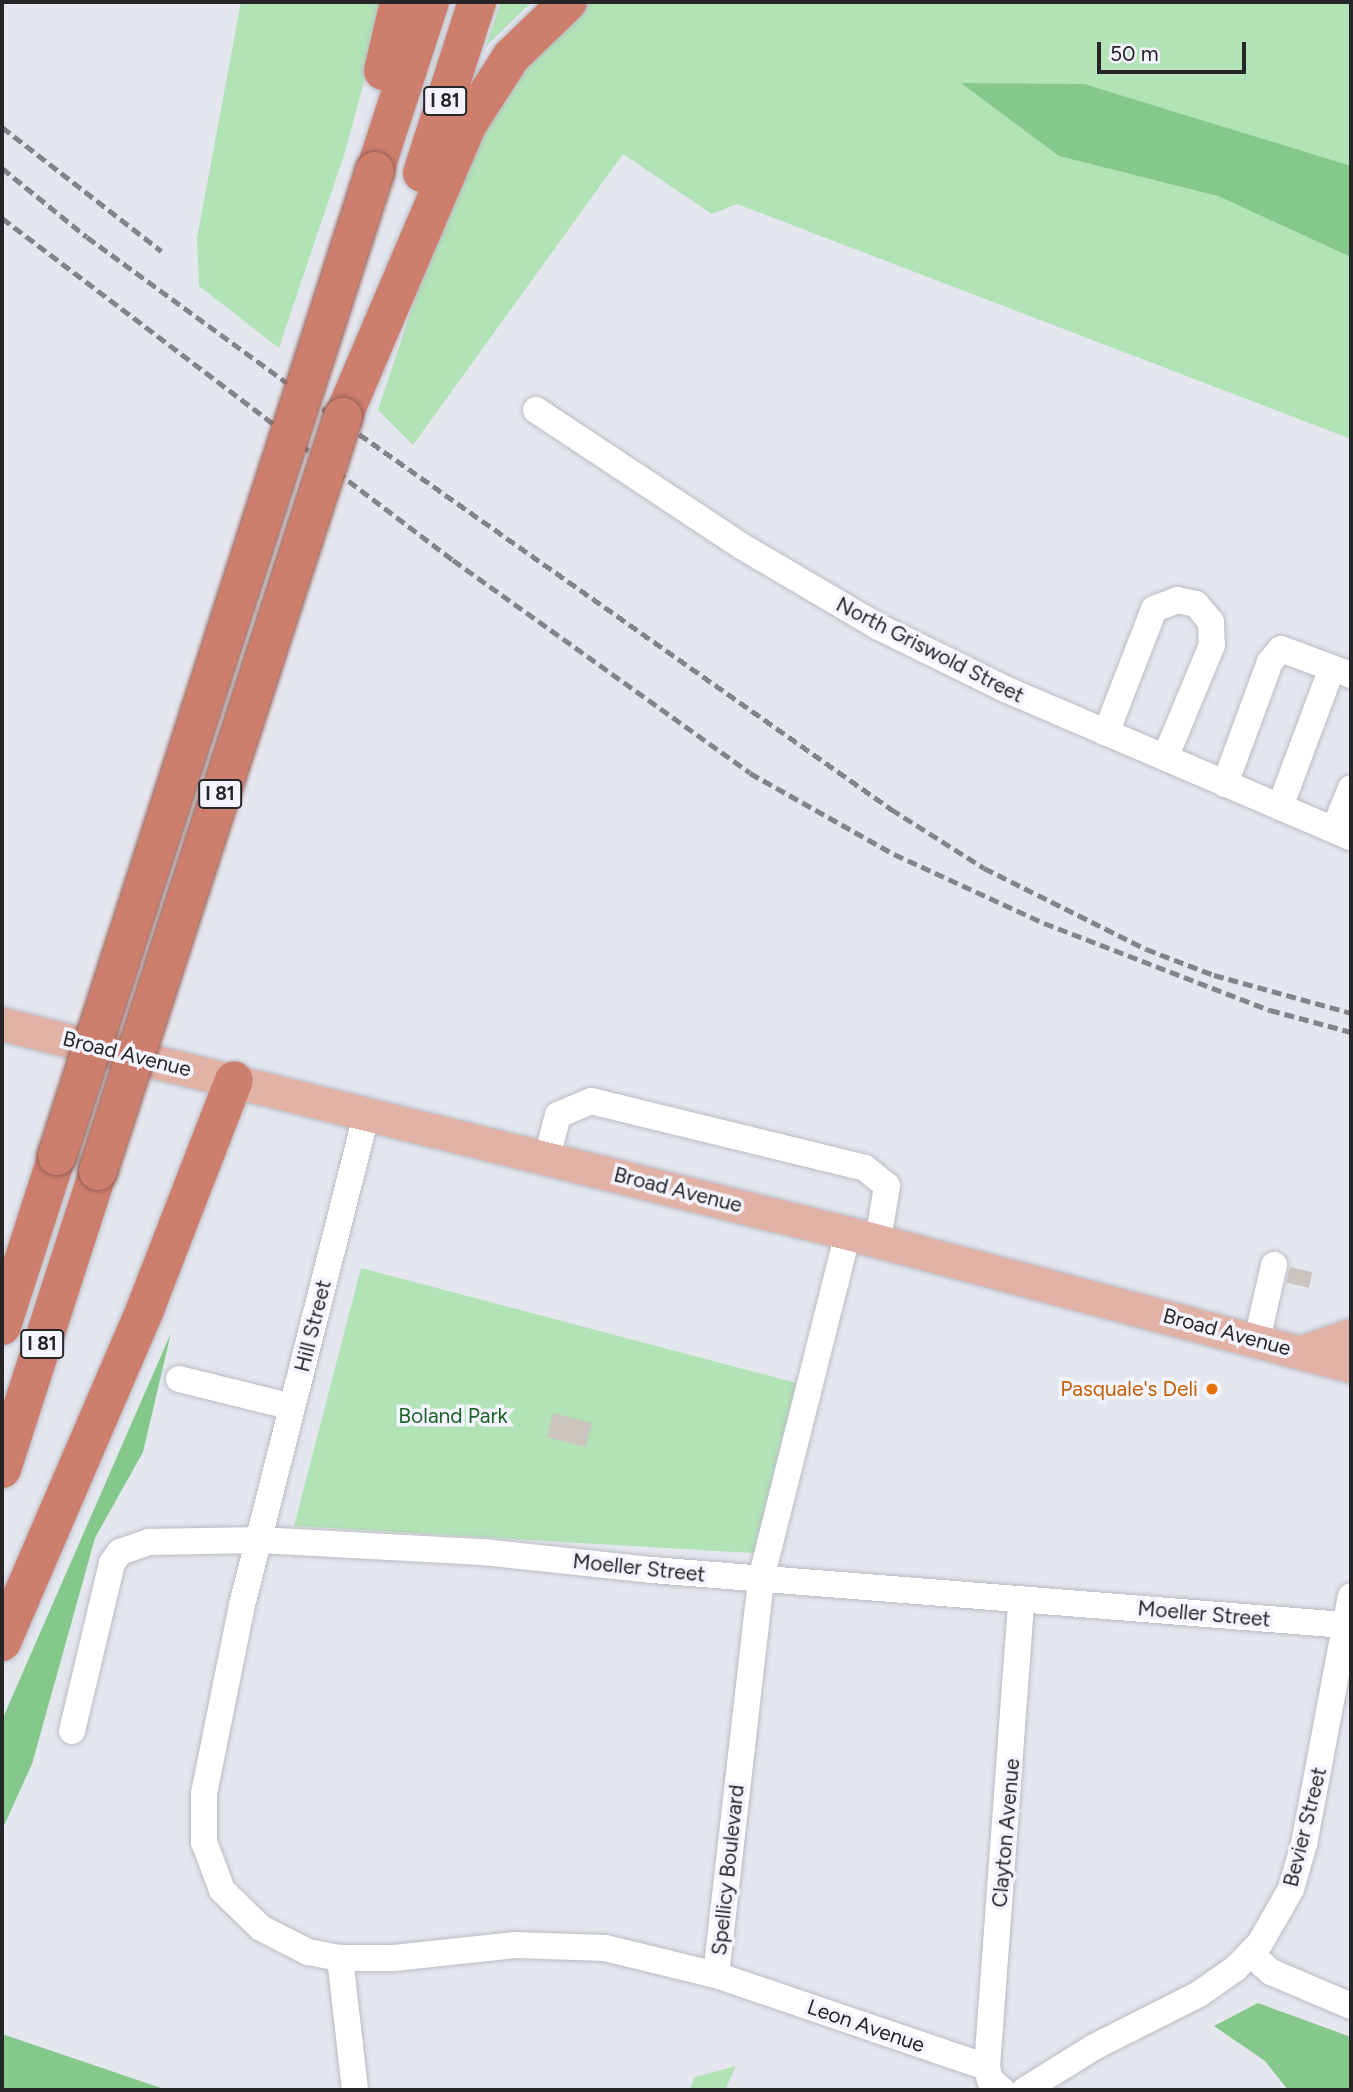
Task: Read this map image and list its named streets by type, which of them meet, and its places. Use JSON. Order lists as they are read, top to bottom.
{
  "streets": {
    "highway": ["I 81"],
    "main road": ["Broad Avenue"],
    "street": [
      "North Griswold Street",
      "Hill Street",
      "Moeller Street",
      "Bevier Street",
      "Clayton Avenue",
      "Spellicy Boulevard",
      "Leon Avenue"
    ]
  },
  "crossings": [
    ["Broad Avenue", "Hill Street"],
    ["Broad Avenue", "Spellicy Boulevard"],
    ["Hill Street", "Moeller Street"],
    ["Hill Street", "Spellicy Boulevard"],
    ["Moeller Street", "Bevier Street"],
    ["Moeller Street", "Clayton Avenue"],
    ["Moeller Street", "Spellicy Boulevard"],
    ["Clayton Avenue", "Leon Avenue"],
    ["Spellicy Boulevard", "Leon Avenue"]
  ],
  "parks": ["Boland Park"],
  "places": ["Pasquale's Deli"],
  "scale_bar": "50 m"
}
